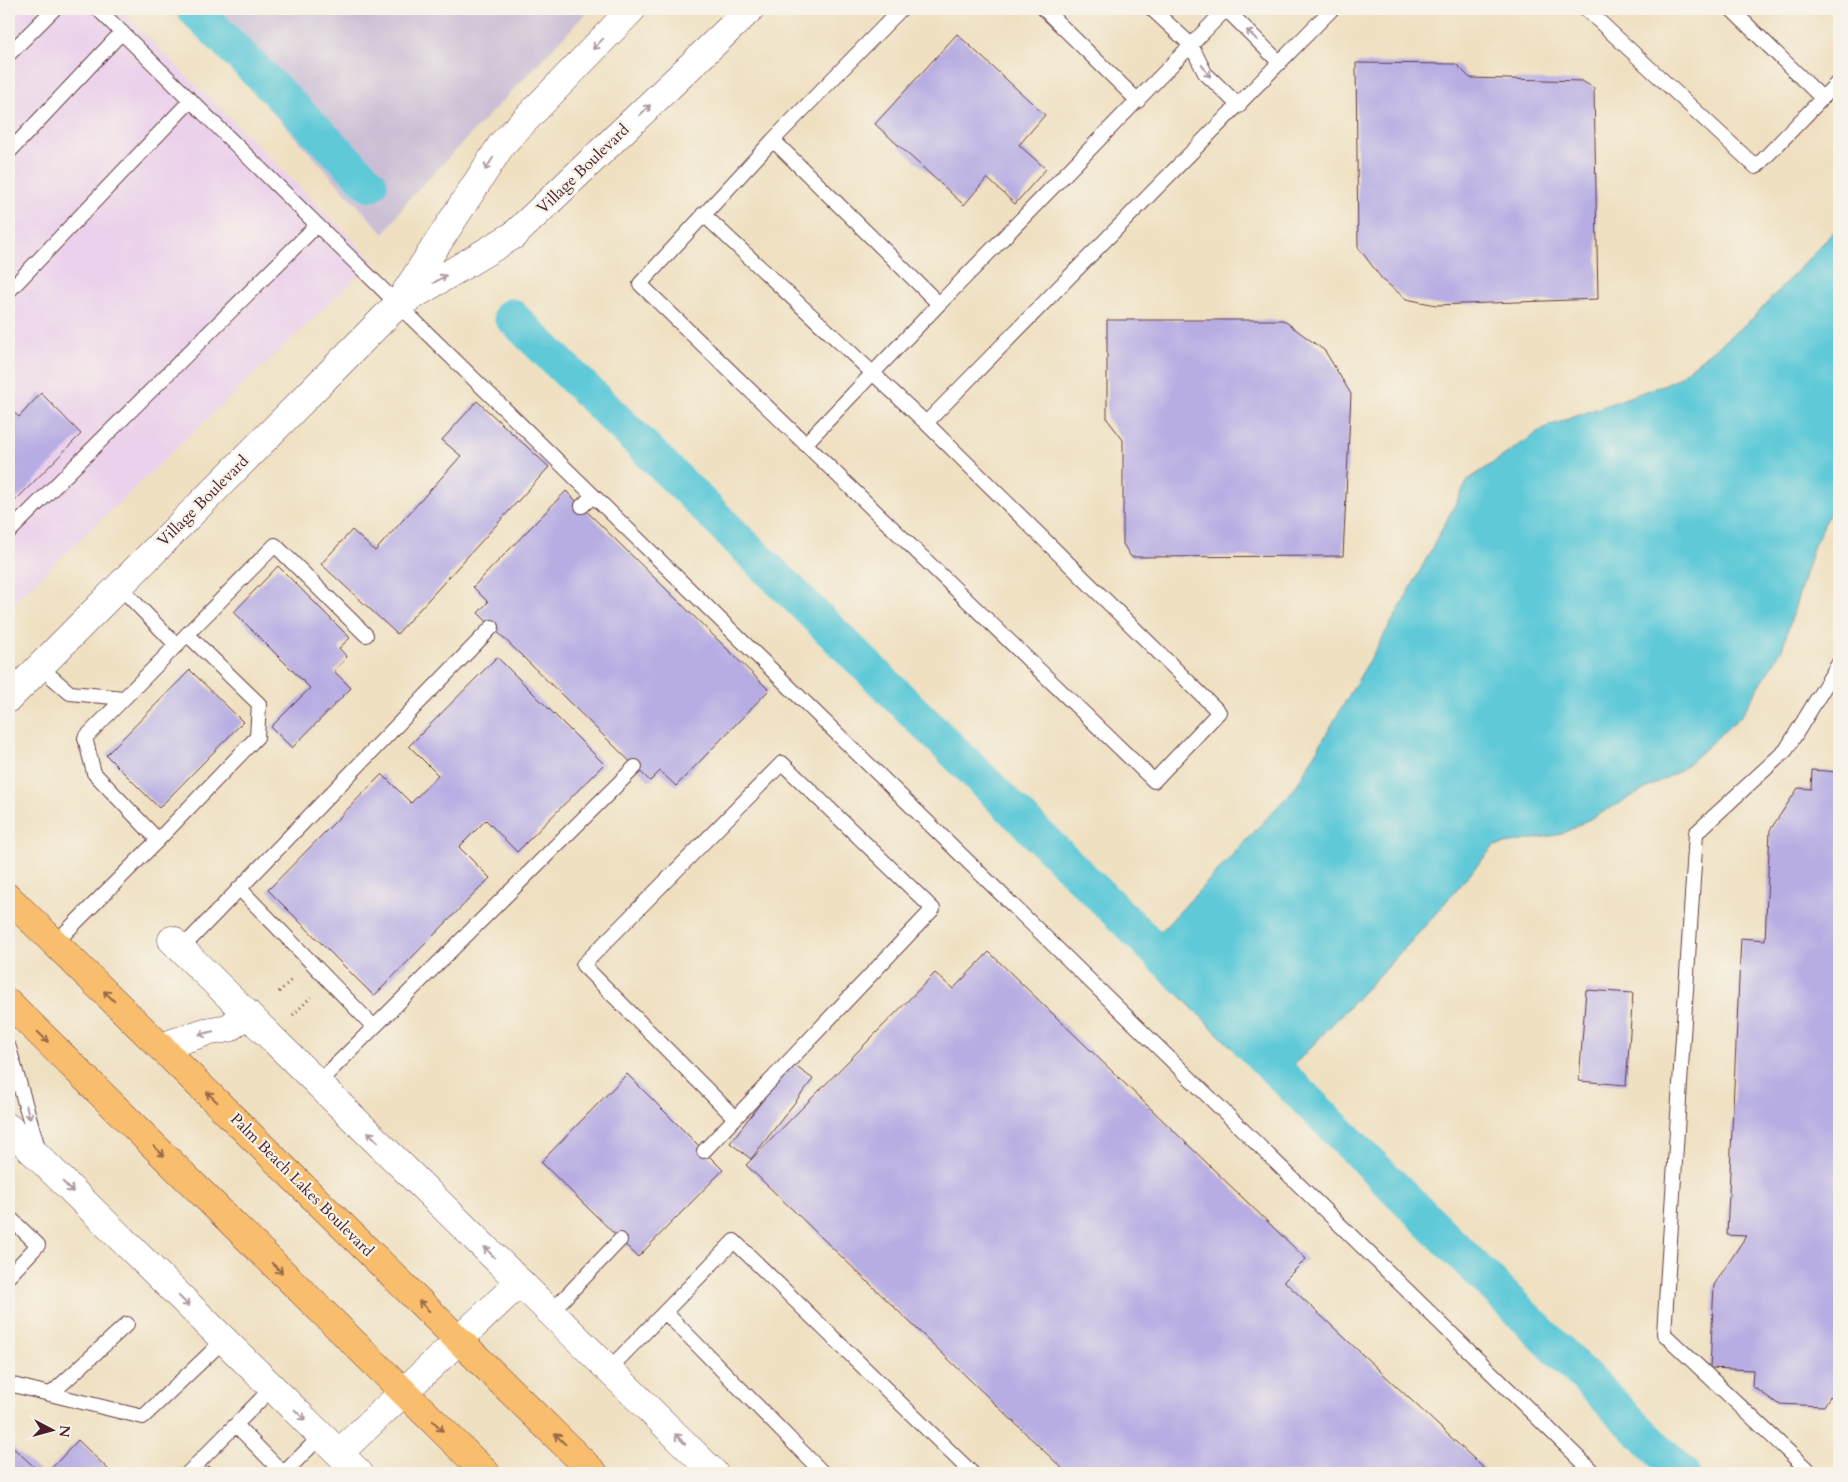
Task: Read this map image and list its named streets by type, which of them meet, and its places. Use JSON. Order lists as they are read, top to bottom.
{
  "streets": {
    "main road": ["Palm Beach Lakes Boulevard"],
    "street": ["Village Boulevard"]
  },
  "north": "right"
}
